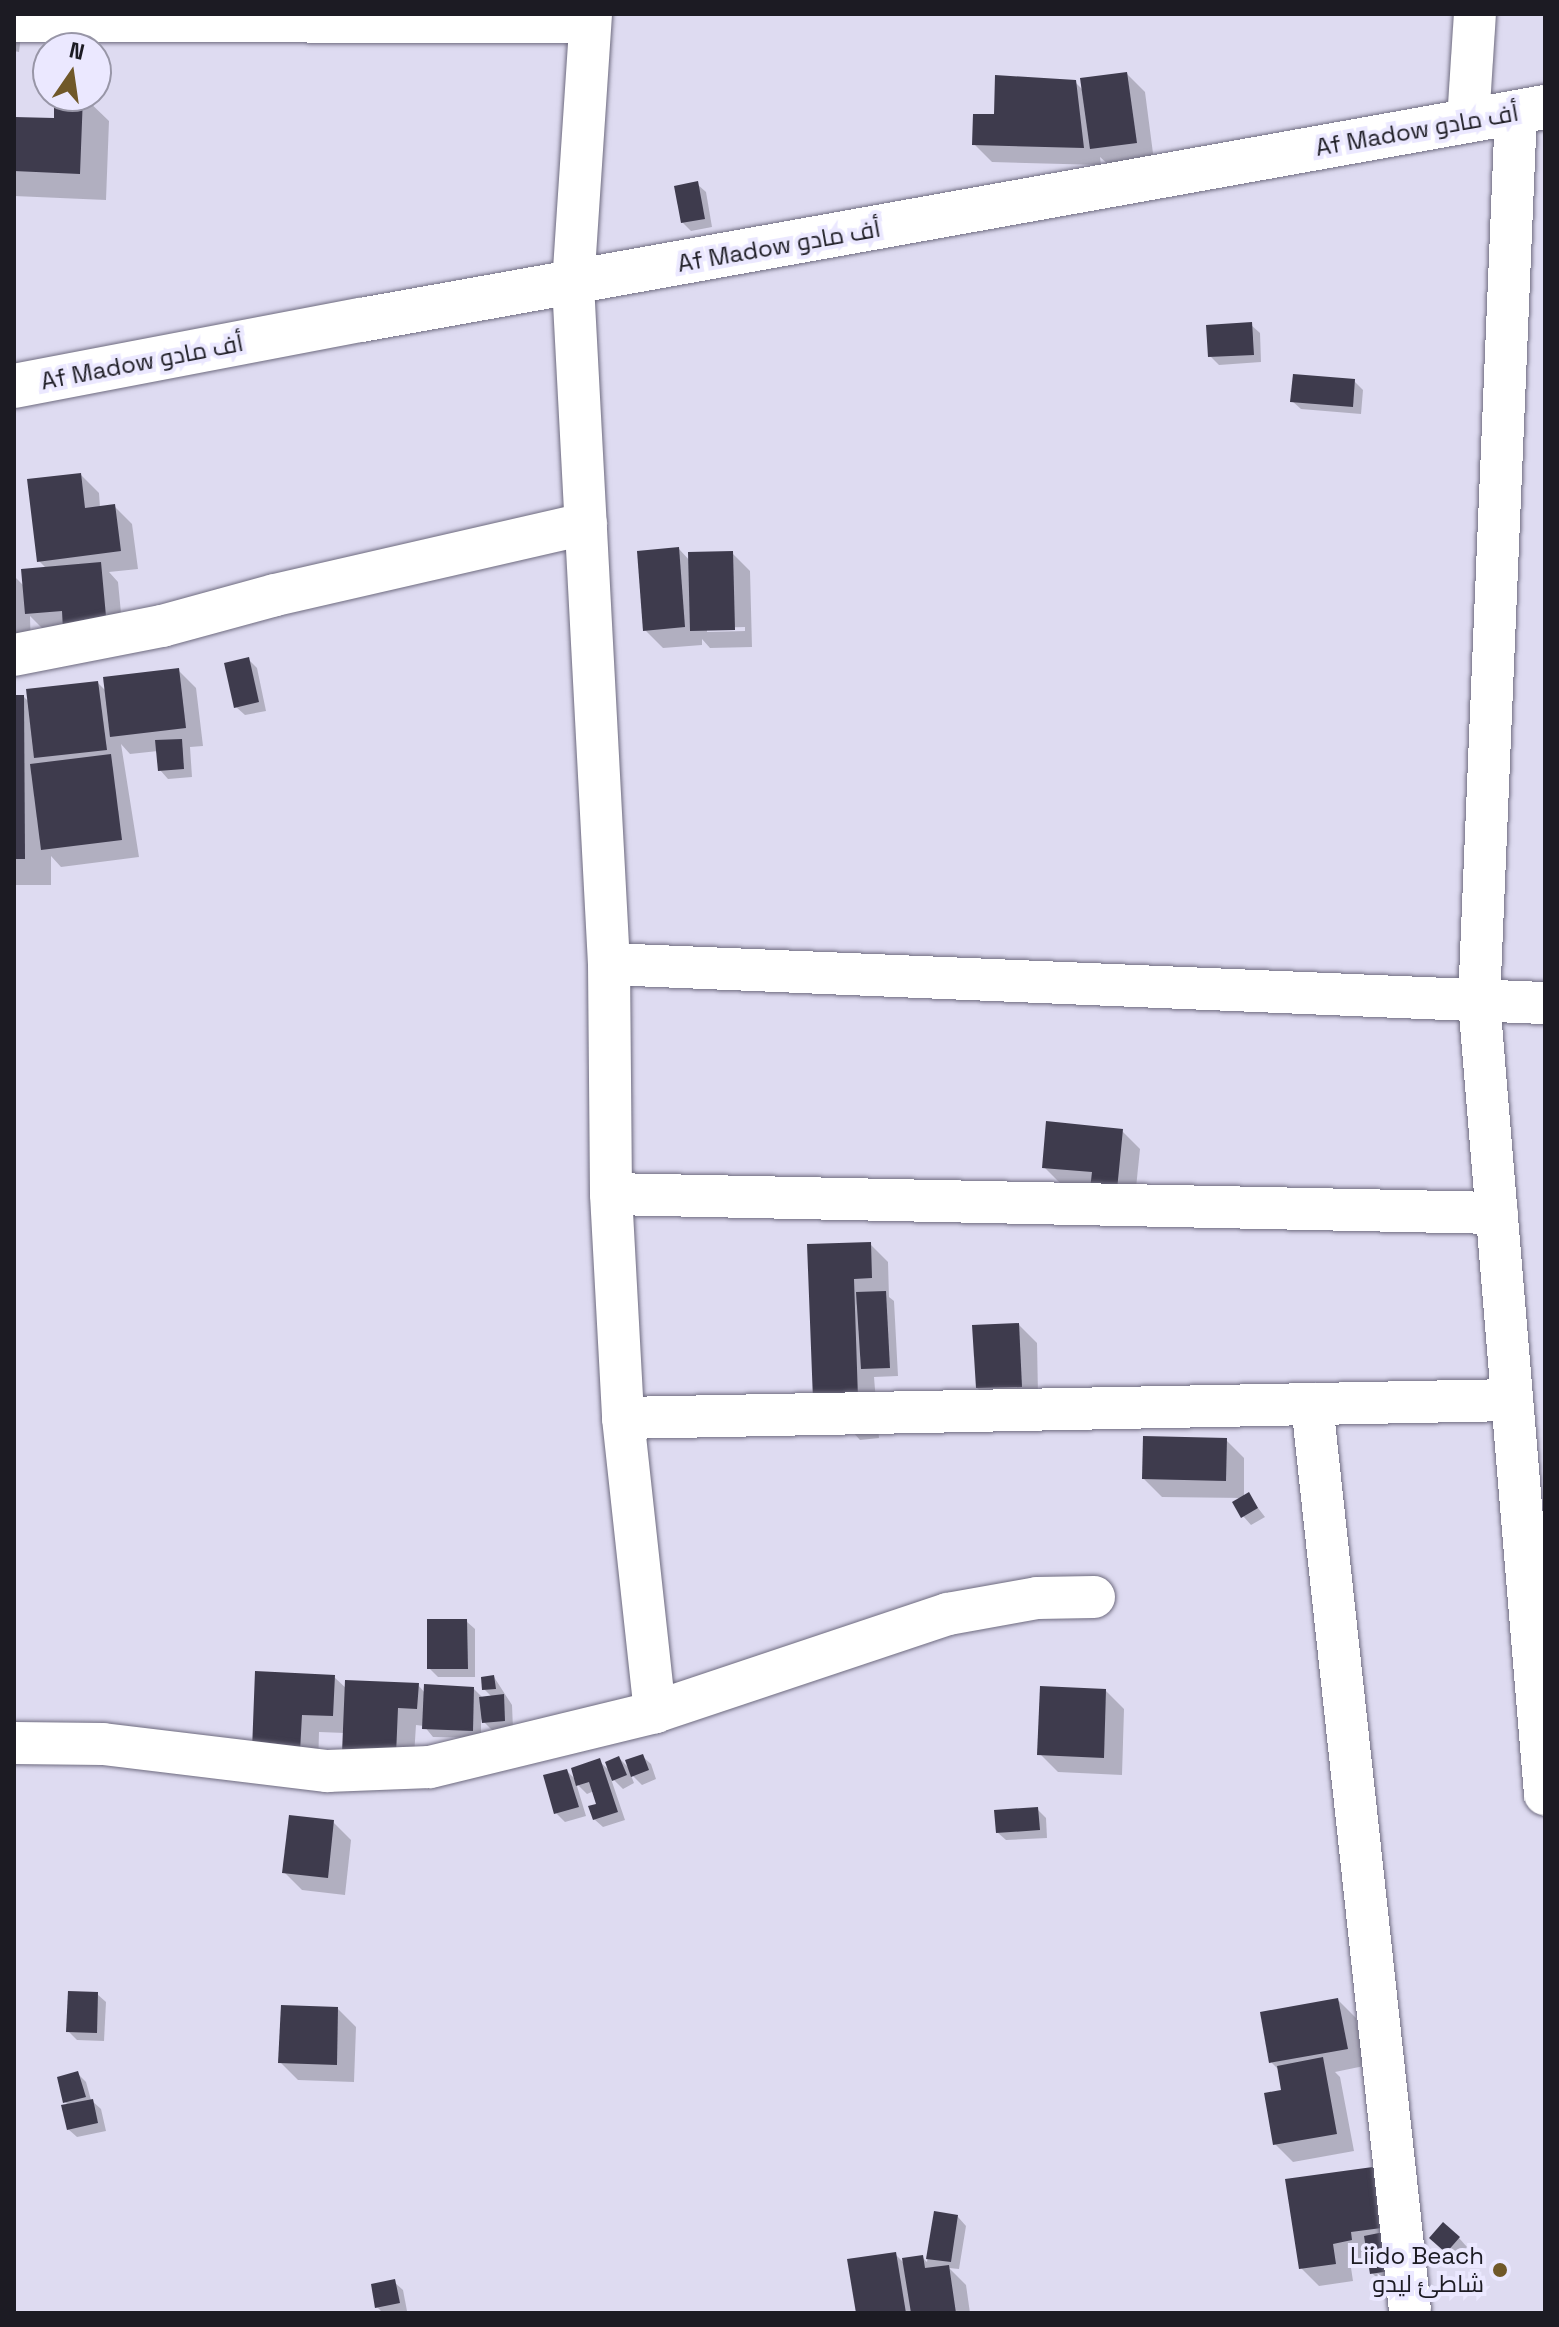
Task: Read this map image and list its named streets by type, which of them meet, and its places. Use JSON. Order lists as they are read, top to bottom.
{
  "streets": {
    "street": ["Af Madow أف مادو"]
  },
  "places": ["Liido Beach شاطئ ليدو"],
  "north": "top"
}
